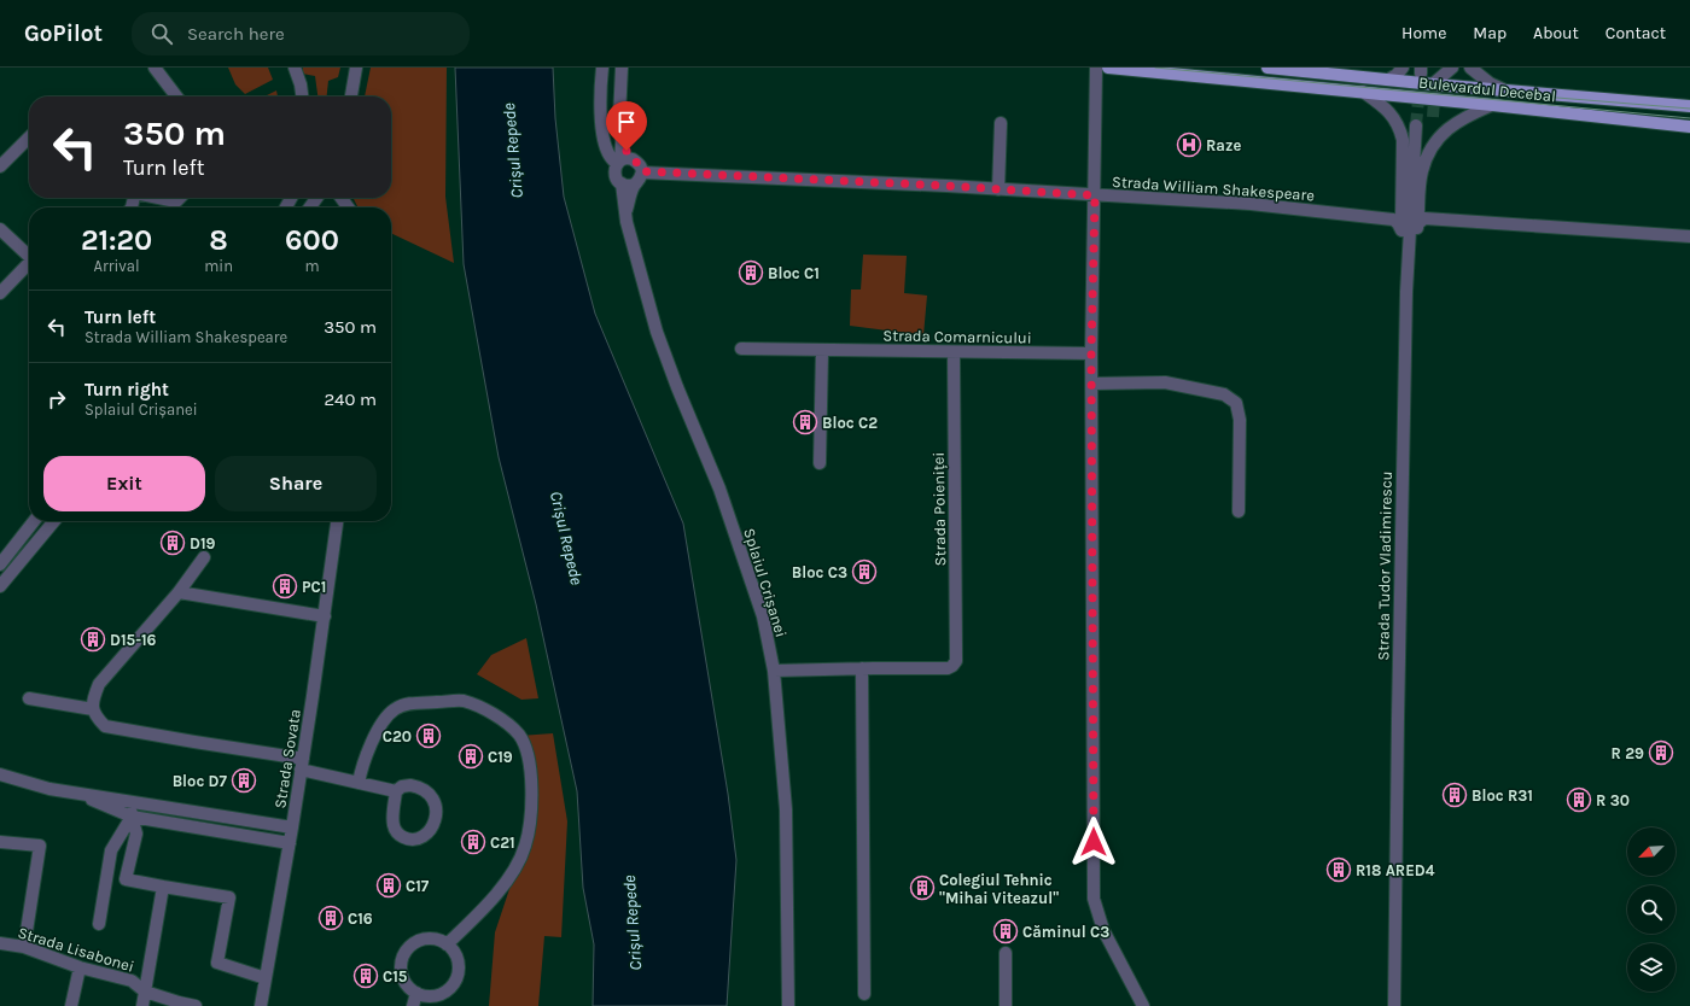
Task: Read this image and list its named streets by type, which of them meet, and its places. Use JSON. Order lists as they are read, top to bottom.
{
  "streets": {
    "main road": ["Bulevardul Decebal"],
    "street": [
      "Strada William Shakespeare",
      "Strada Comarnicului",
      "Strada Poieniței",
      "Strada Tudor Vladimirescu",
      "Splaiul Crișanei",
      "Strada Sovata",
      "Strada Lisabonei"
    ]
  },
  "crossings": [
    ["Strada William Shakespeare", "Splaiul Crișanei"],
    ["Strada Comarnicului", "Strada Poieniței"]
  ],
  "water": ["Crișul Repede"],
  "places": {
    "hospital": ["Raze"],
    "building": [
      "Bloc C1",
      "Bloc C2",
      "D19",
      "Bloc C3",
      "PC1",
      "D15-16",
      "C20",
      "R 29",
      "C19",
      "Bloc D7",
      "Bloc R31",
      "R 30",
      "C21",
      "R18 ARED4",
      "C17",
      "Colegiul Tehnic \"Mihai Viteazul\"",
      "C16",
      "Căminul C3",
      "C15"
    ]
  },
  "north": "bottom left",
  "page": {
    "header": "GoPilot",
    "search": "Search here",
    "nav": [
      "Home",
      "Map",
      "About",
      "Contact"
    ],
    "turn": ["350 m", "Turn left"],
    "eta": [
      "21:20",
      "Arrival",
      "8",
      "min",
      "600",
      "m"
    ],
    "list": [
      {
        "name": "Turn left",
        "note": "Strada William Shakespeare",
        "value": "350 m"
      },
      {
        "name": "Turn right",
        "note": "Splaiul Crișanei",
        "value": "240 m"
      }
    ],
    "buttons": ["Exit", "Share"]
  }
}
